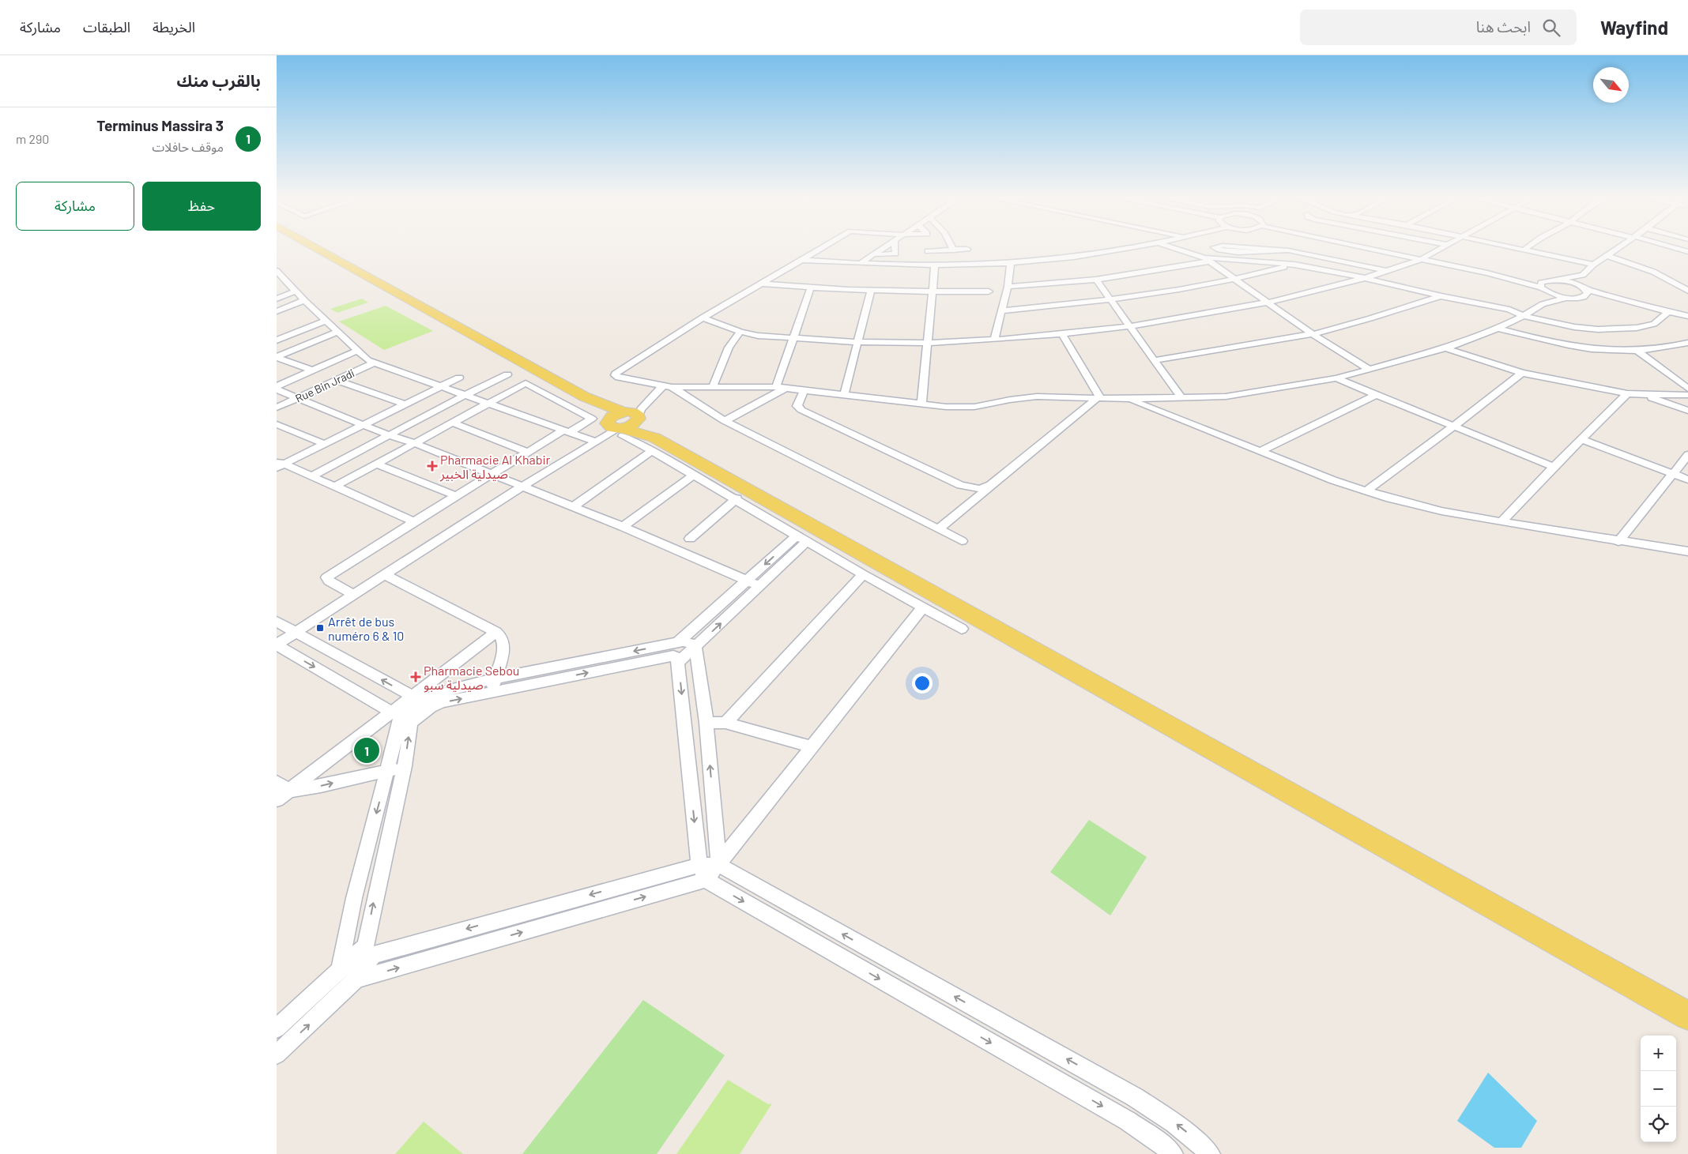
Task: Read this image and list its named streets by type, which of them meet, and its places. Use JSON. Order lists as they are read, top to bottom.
{
  "streets": {
    "street": ["Rue Bin Jradi"]
  },
  "places": {
    "health": ["Pharmacie Al Khabir صيدلية الخبير", "Pharmacie Sebou صيدلية سبو"],
    "transit": ["Arrêt de bus numéro 6 & 10"]
  },
  "north": "bottom right",
  "page": {
    "header": "Wayfind",
    "search": "ابحث هنا",
    "nav": ["الخريطة", "الطبقات", "مشاركة"],
    "heading": "بالقرب منك",
    "list": [
      {
        "mark": "1",
        "name": "Terminus Massira 3",
        "note": "موقف حافلات",
        "value": "290 m"
      }
    ],
    "buttons": ["حفظ", "مشاركة"],
    "pins": "1",
    "map_buttons": ["+", "−"]
  }
}
